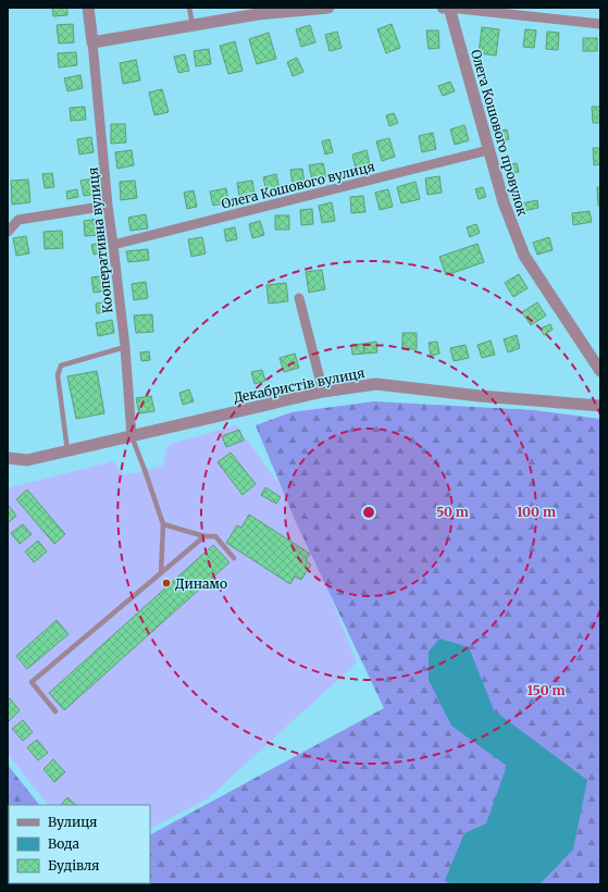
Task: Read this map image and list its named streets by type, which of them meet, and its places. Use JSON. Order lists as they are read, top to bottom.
{
  "streets": {
    "street": [
      "Олега Кошового провулок",
      "Олега Кошового вулиця",
      "Кооперативна вулиця",
      "Декабристів вулиця"
    ]
  },
  "crossings": [
    ["Олега Кошового провулок", "Олега Кошового вулиця"],
    ["Олега Кошового вулиця", "Кооперативна вулиця"],
    ["Кооперативна вулиця", "Декабристів вулиця"]
  ],
  "places": ["Динамо"],
  "legend": ["Вулиця", "Вода", "Будівля"],
  "rings": ["50 m", "100 m", "150 m"]
}
